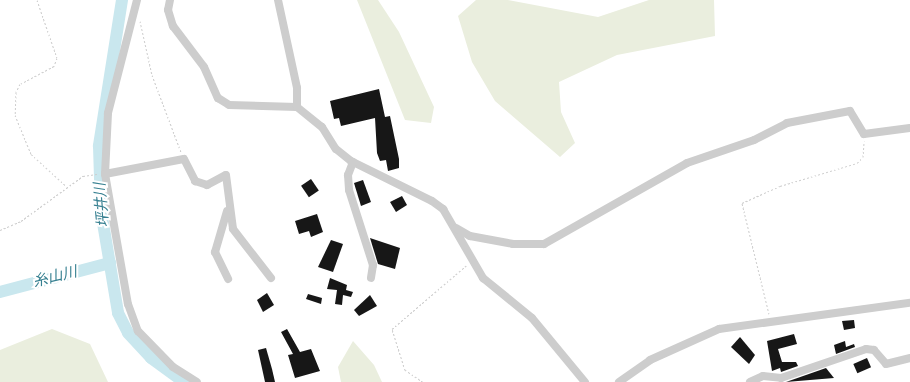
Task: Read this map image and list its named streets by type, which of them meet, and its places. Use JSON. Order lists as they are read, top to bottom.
{
  "water": ["坪井川", "糸山川"]
}
